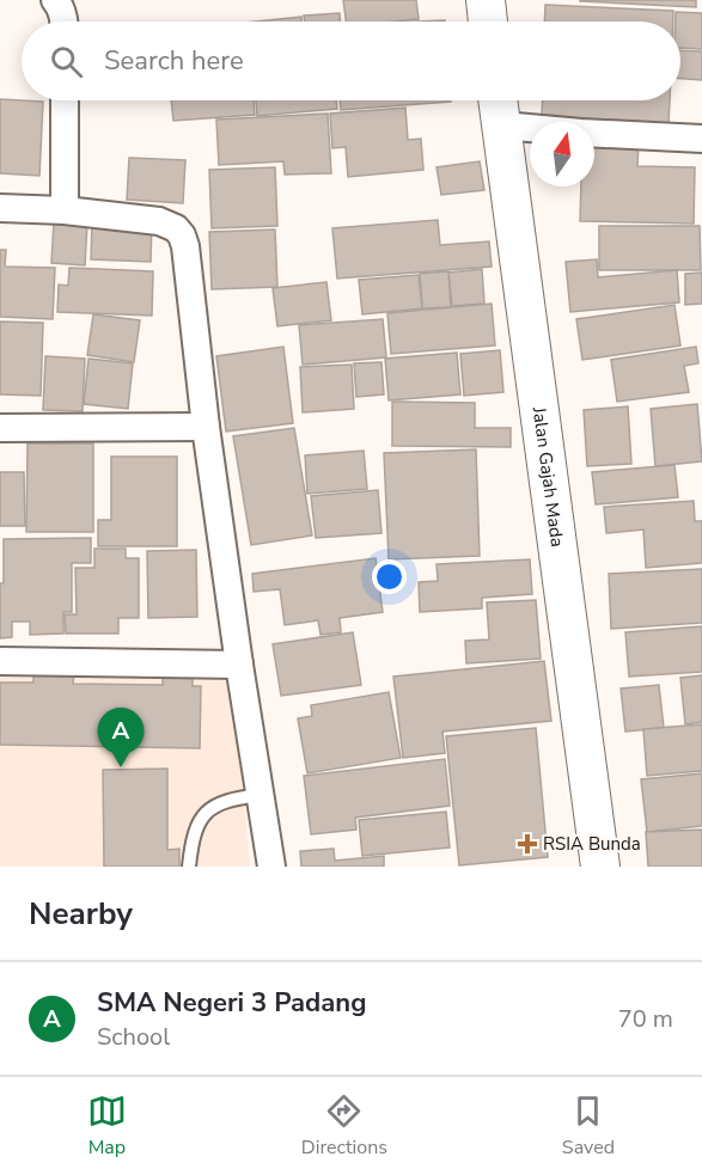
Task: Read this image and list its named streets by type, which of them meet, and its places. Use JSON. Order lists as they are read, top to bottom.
{
  "streets": {
    "main road": ["Jalan Gajah Mada"]
  },
  "places": {
    "health": ["RSIA Bunda"]
  },
  "north": "top",
  "page": {
    "search": "Search here",
    "pins": "A",
    "heading": "Nearby",
    "list": [
      {
        "mark": "A",
        "name": "SMA Negeri 3 Padang",
        "note": "School",
        "value": "70 m"
      }
    ],
    "nav": ["Map", "Directions", "Saved"]
  }
}
